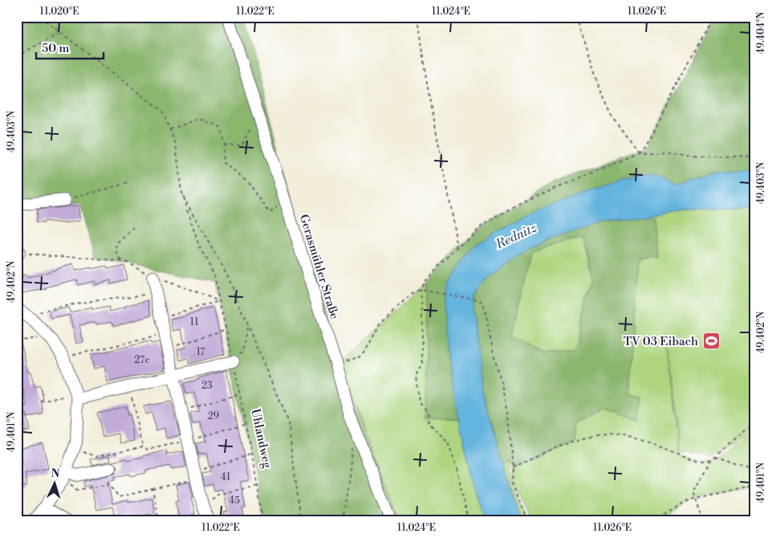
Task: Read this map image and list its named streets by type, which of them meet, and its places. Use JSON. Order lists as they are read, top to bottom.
{
  "streets": {
    "street": ["Gerasmühler Straße"],
    "path": ["Uhlandweg"]
  },
  "water": ["Rednitz"],
  "places": {
    "sports": ["TV 03 Eibach"]
  },
  "house_numbers": [
    "11",
    "17",
    "27c",
    "23",
    "29",
    "41",
    "45"
  ],
  "scale_bar": "50 m",
  "north": "top",
  "coordinates": [
    "11.020°E",
    "11.022°E",
    "11.024°E",
    "11.026°E",
    "49.404°N",
    "49.403°N",
    "49.402°N",
    "49.401°N"
  ]
}
